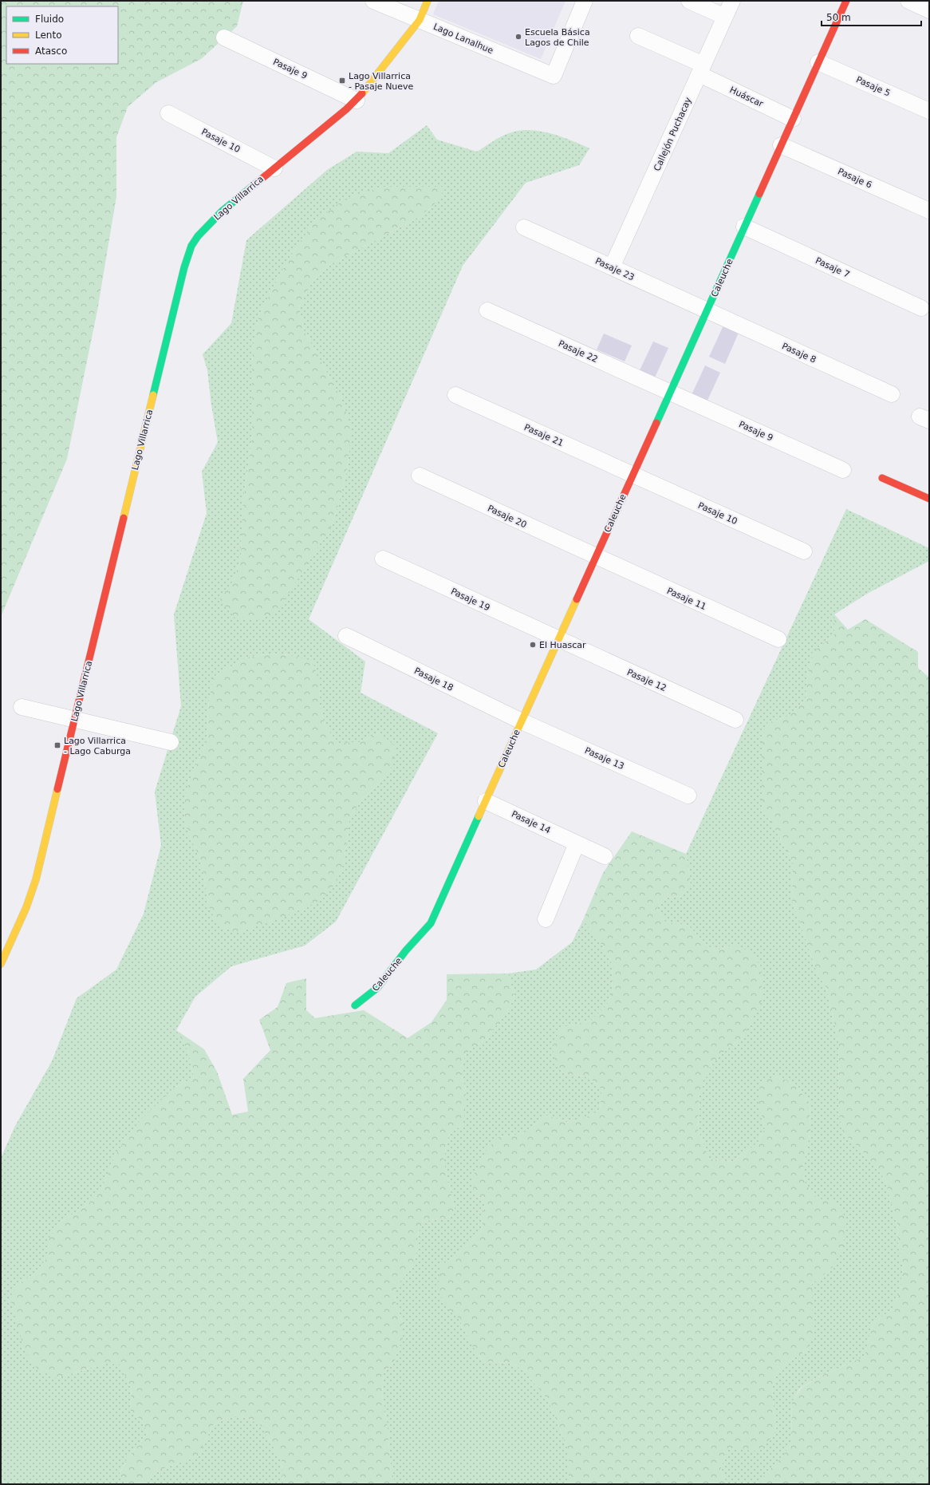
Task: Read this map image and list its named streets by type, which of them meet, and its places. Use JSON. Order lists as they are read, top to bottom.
{
  "streets": {
    "street": [
      "Lago Lanalhue",
      "Pasaje 9",
      "Pasaje 5",
      "Huáscar",
      "Callejón Puchacay",
      "Pasaje 10",
      "Pasaje 6",
      "Lago Villarrica",
      "Pasaje 7",
      "Pasaje 23",
      "Caleuche",
      "Pasaje 22",
      "Pasaje 8",
      "Pasaje 21",
      "Pasaje 20",
      "Pasaje 11",
      "Pasaje 19",
      "Pasaje 18",
      "Pasaje 12",
      "Pasaje 13",
      "Pasaje 14"
    ]
  },
  "crossings": [
    ["Lago Lanalhue", "Lago Villarrica"],
    ["Pasaje 9", "Lago Villarrica"],
    ["Pasaje 9", "Caleuche"],
    ["Pasaje 9", "Pasaje 22"],
    ["Pasaje 5", "Caleuche"],
    ["Huáscar", "Callejón Puchacay"],
    ["Huáscar", "Caleuche"],
    ["Callejón Puchacay", "Pasaje 23"],
    ["Pasaje 10", "Lago Villarrica"],
    ["Pasaje 10", "Caleuche"],
    ["Pasaje 10", "Pasaje 21"],
    ["Pasaje 6", "Caleuche"],
    ["Pasaje 7", "Caleuche"],
    ["Pasaje 23", "Caleuche"],
    ["Pasaje 23", "Pasaje 8"],
    ["Caleuche", "Pasaje 22"],
    ["Caleuche", "Pasaje 8"],
    ["Caleuche", "Pasaje 21"],
    ["Caleuche", "Pasaje 20"],
    ["Caleuche", "Pasaje 11"],
    ["Caleuche", "Pasaje 19"],
    ["Caleuche", "Pasaje 18"],
    ["Caleuche", "Pasaje 12"],
    ["Caleuche", "Pasaje 13"],
    ["Caleuche", "Pasaje 14"],
    ["Pasaje 20", "Pasaje 11"],
    ["Pasaje 19", "Pasaje 12"],
    ["Pasaje 18", "Pasaje 13"]
  ],
  "places": {
    "other": ["Escuela Básica Lagos de Chile", "El Huascar"],
    "transit": ["Lago Villarrica - Pasaje Nueve", "Lago Villarrica - Lago Caburga"]
  },
  "legend": ["Fluido", "Lento", "Atasco"],
  "scale_bar": "50 m"
}
